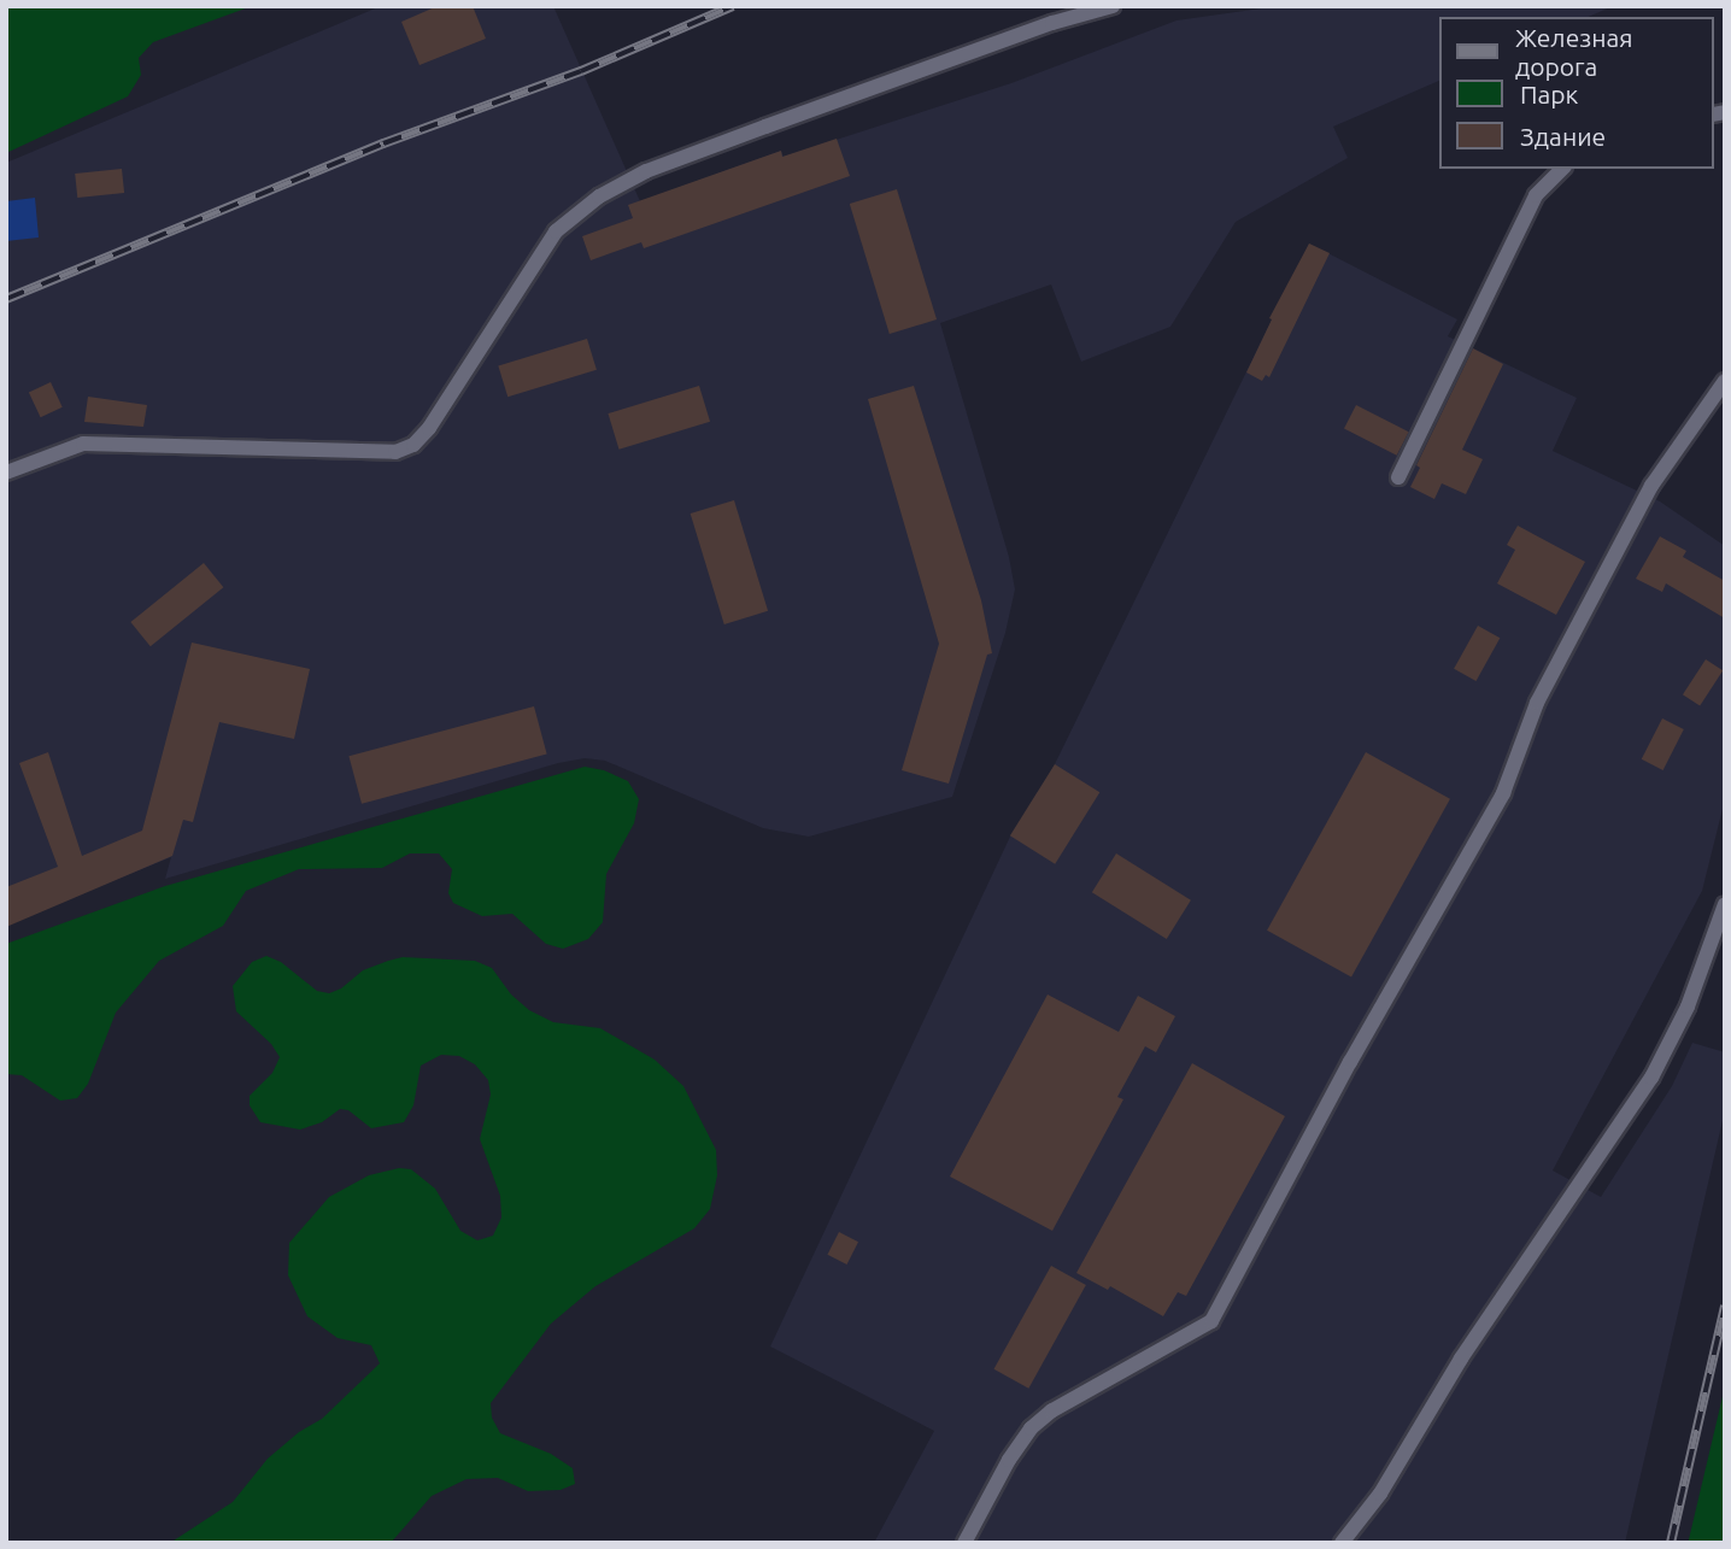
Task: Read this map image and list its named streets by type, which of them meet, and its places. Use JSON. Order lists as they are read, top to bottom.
{
  "legend": ["Железная дорога", "Парк", "Здание"]
}
